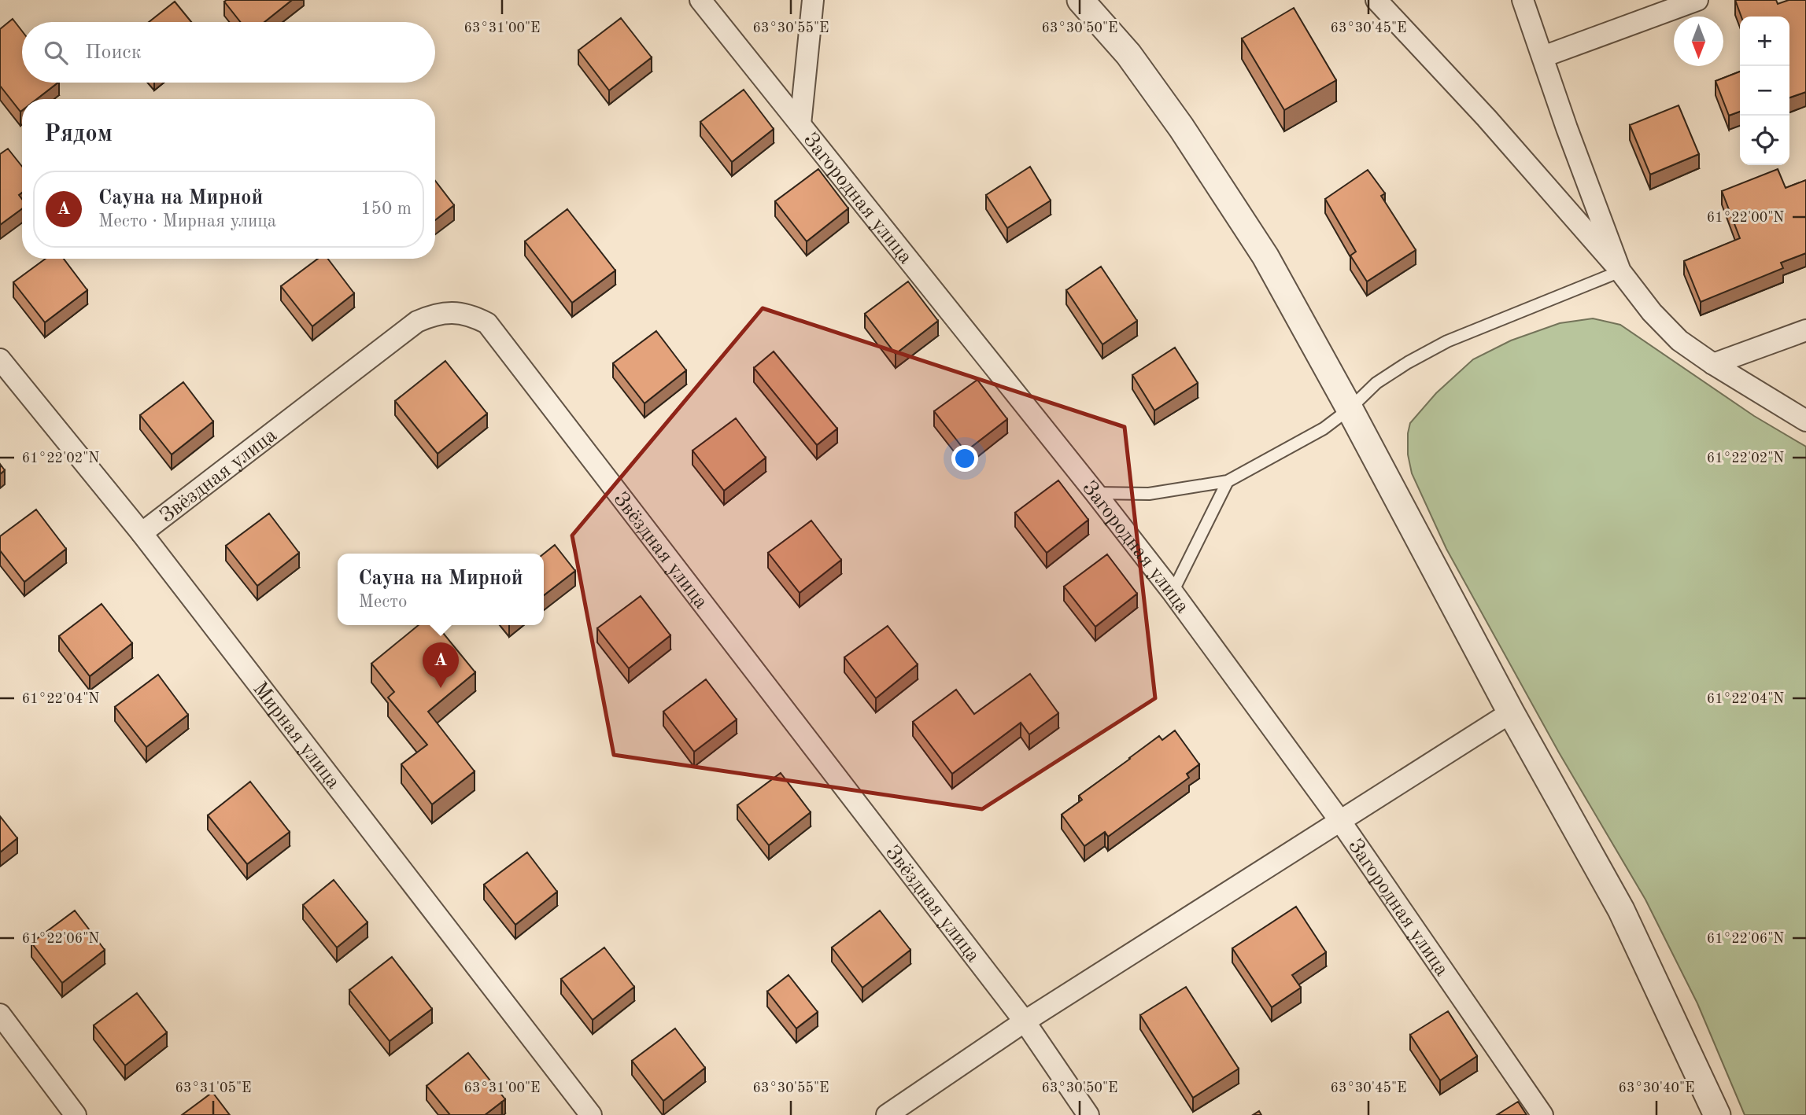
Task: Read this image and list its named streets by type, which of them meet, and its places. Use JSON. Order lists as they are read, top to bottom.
{
  "streets": {
    "street": ["Загородная улица", "Звёздная улица", "Мирная улица"]
  },
  "crossings": [
    ["Звёздная улица", "Мирная улица"]
  ],
  "north": "bottom",
  "page": {
    "map_buttons": ["+", "−"],
    "search": "Поиск",
    "heading": "Рядом",
    "list": [
      {
        "mark": "A",
        "name": "Сауна на Мирной",
        "note": "Место · Мирная улица",
        "value": "150 m"
      }
    ],
    "popup": ["Сауна на Мирной", "Место"],
    "pins": "A"
  },
  "coordinates": [
    "63°31'00\"E",
    "63°30'55\"E",
    "63°30'50\"E",
    "63°30'45\"E",
    "61°22'00\"N",
    "61°22'02\"N",
    "61°22'04\"N",
    "61°22'06\"N",
    "63°31'05\"E",
    "63°30'40\"E"
  ]
}
